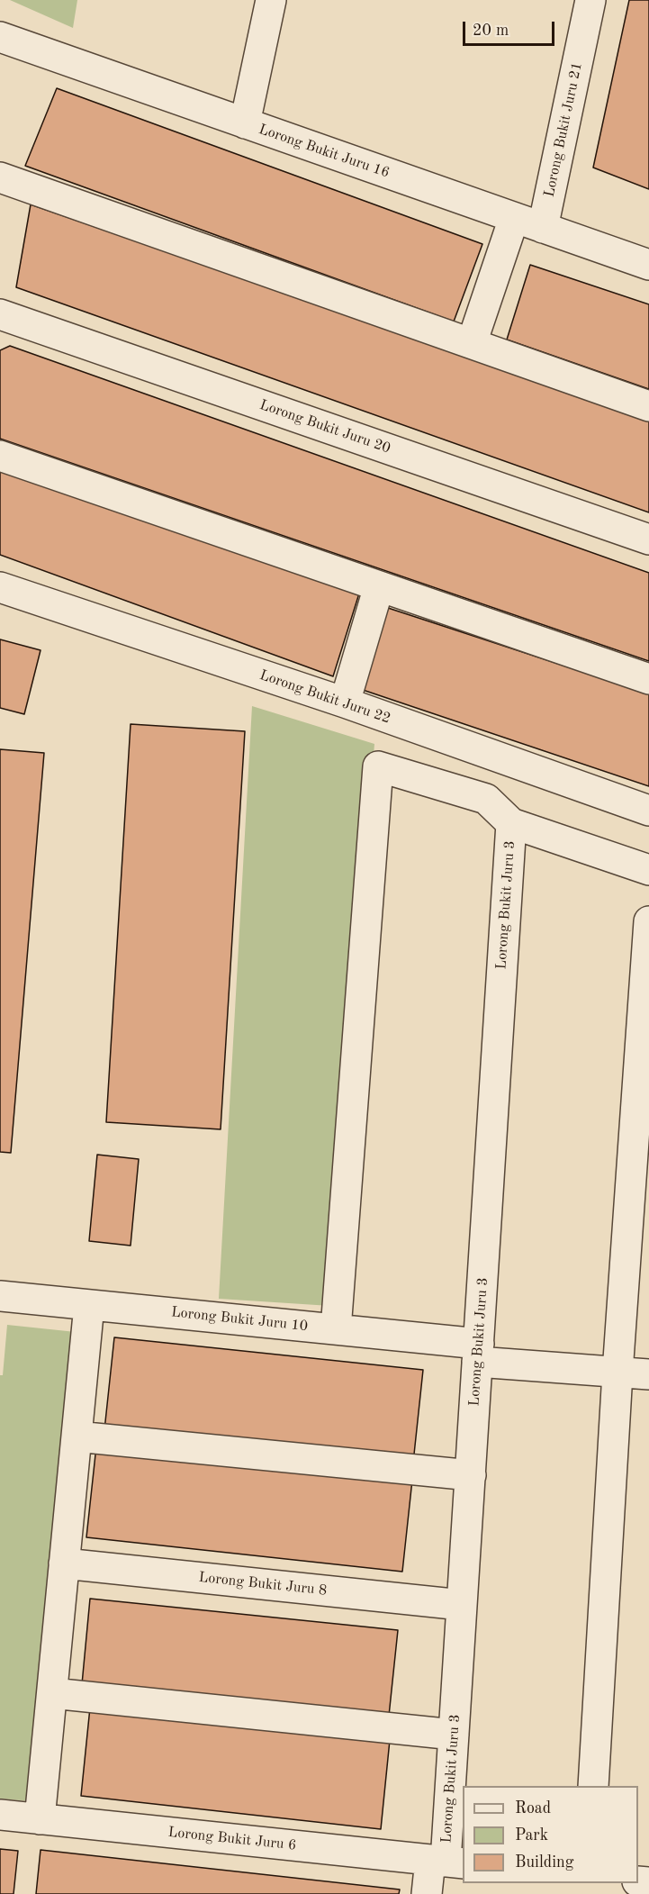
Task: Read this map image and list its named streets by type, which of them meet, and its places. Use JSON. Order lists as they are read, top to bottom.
{
  "streets": {
    "street": [
      "Lorong Bukit Juru 21",
      "Lorong Bukit Juru 16",
      "Lorong Bukit Juru 20",
      "Lorong Bukit Juru 22",
      "Lorong Bukit Juru 3",
      "Lorong Bukit Juru 10",
      "Lorong Bukit Juru 8",
      "Lorong Bukit Juru 6"
    ]
  },
  "crossings": [
    ["Lorong Bukit Juru 21", "Lorong Bukit Juru 16"],
    ["Lorong Bukit Juru 3", "Lorong Bukit Juru 10"],
    ["Lorong Bukit Juru 3", "Lorong Bukit Juru 8"],
    ["Lorong Bukit Juru 3", "Lorong Bukit Juru 6"]
  ],
  "legend": ["Road", "Park", "Building"],
  "scale_bar": "20 m"
}
